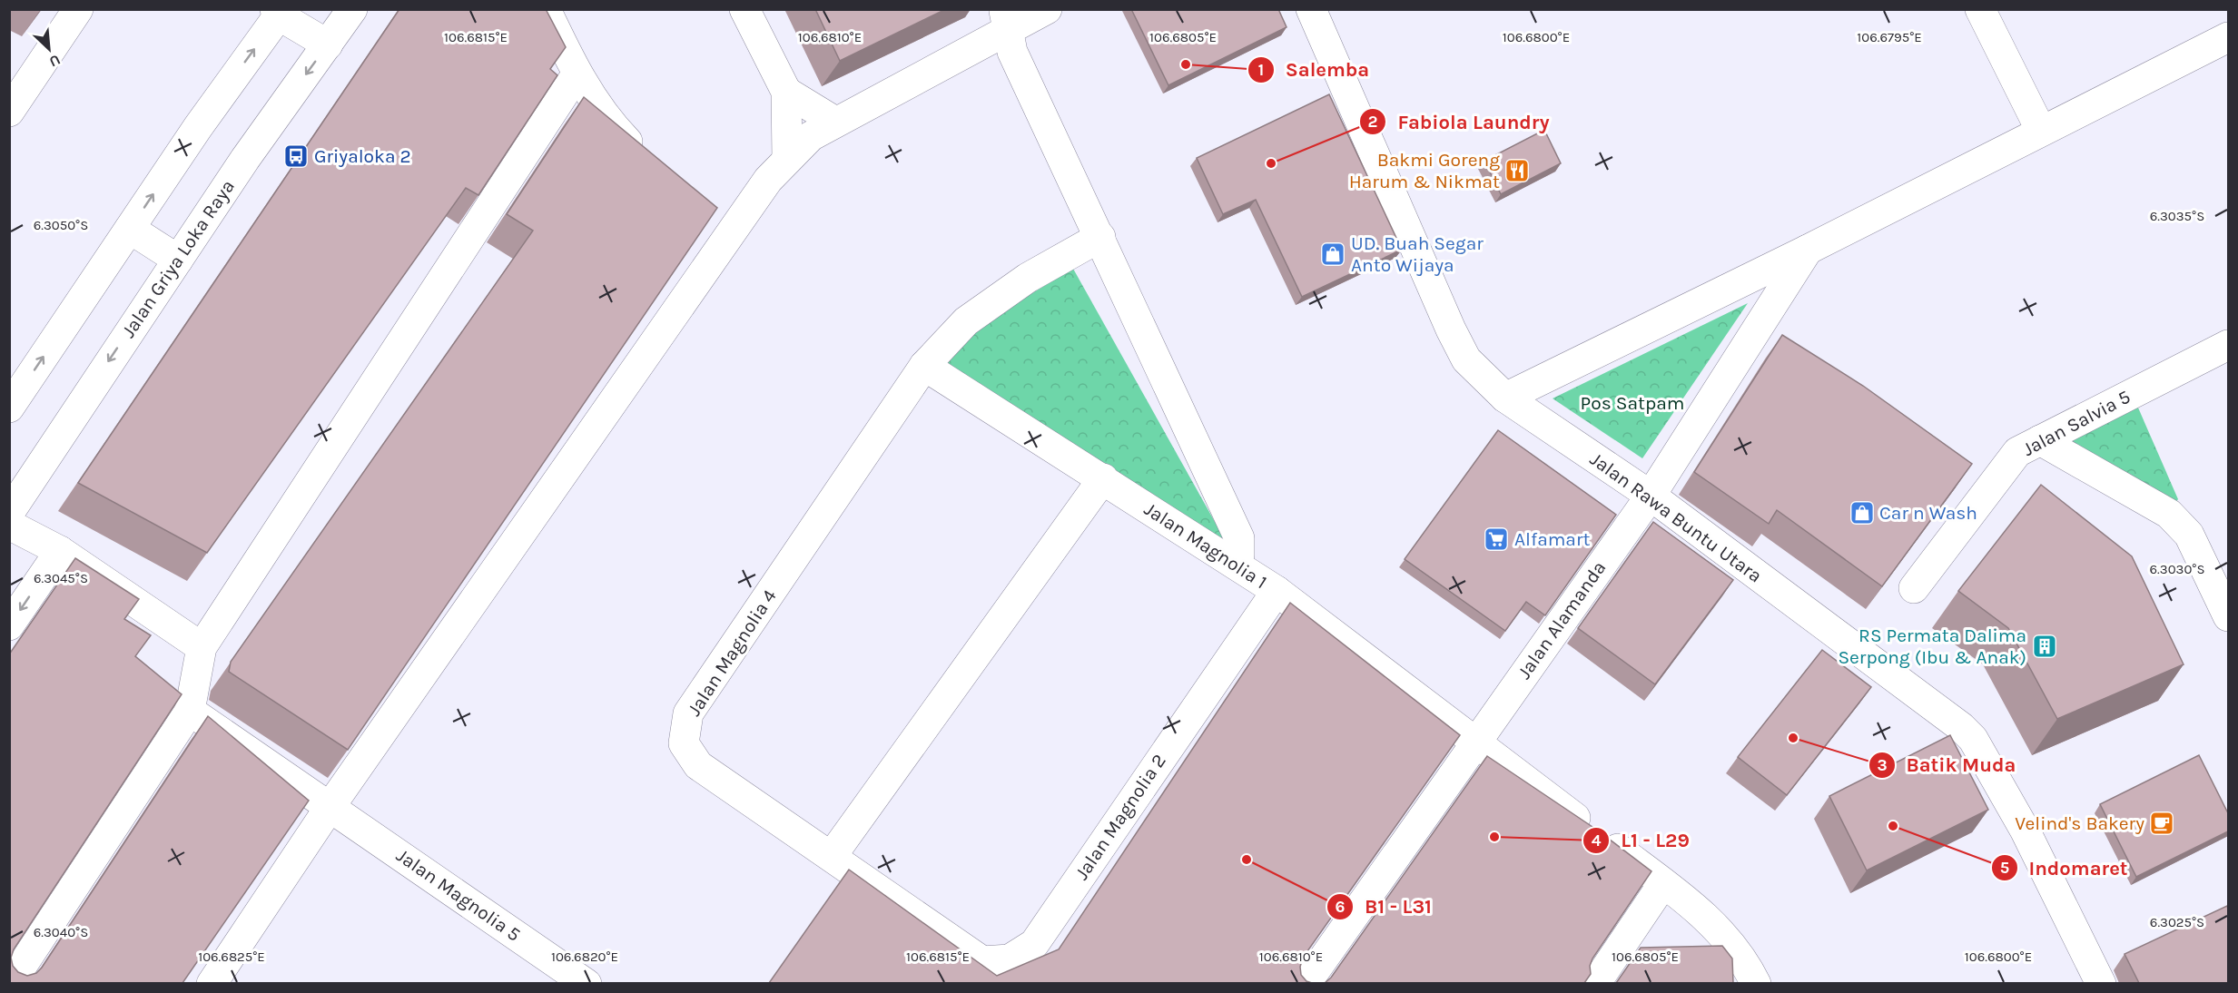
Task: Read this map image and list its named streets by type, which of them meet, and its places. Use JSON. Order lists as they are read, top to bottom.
{
  "streets": {
    "street": [
      "Jalan Griya Loka Raya",
      "Jalan Salvia 5",
      "Jalan Rawa Buntu Utara",
      "Jalan Magnolia 1",
      "Jalan Alamanda",
      "Jalan Magnolia 4",
      "Jalan Magnolia 2",
      "Jalan Magnolia 5"
    ]
  },
  "crossings": [
    ["Jalan Rawa Buntu Utara", "Jalan Alamanda"],
    ["Jalan Magnolia 1", "Jalan Alamanda"],
    ["Jalan Magnolia 1", "Jalan Magnolia 4"],
    ["Jalan Magnolia 1", "Jalan Magnolia 2"],
    ["Jalan Magnolia 4", "Jalan Magnolia 2"]
  ],
  "parks": ["Pos Satpam"],
  "places": {
    "other": [
      "Salemba",
      "Fabiola Laundry",
      "Batik Muda",
      "Indomaret",
      "L1 - L29",
      "B1 - L31"
    ],
    "bus stop": ["Griyaloka 2"],
    "restaurant": ["Bakmi Goreng Harum & Nikmat"],
    "shop": ["UD. Buah Segar Anto Wijaya", "Car n Wash"],
    "supermarket": ["Alfamart"],
    "building": ["RS Permata Dalima Serpong (Ibu & Anak)"],
    "cafe": ["Velind's Bakery"]
  },
  "north": "bottom right",
  "coordinates": [
    "106.6815°E",
    "106.6810°E",
    "106.6805°E",
    "106.6800°E",
    "106.6795°E",
    "6.3035°S",
    "6.3050°S",
    "6.3030°S",
    "6.3045°S",
    "6.3025°S",
    "6.3040°S",
    "106.6825°E",
    "106.6820°E"
  ]
}
